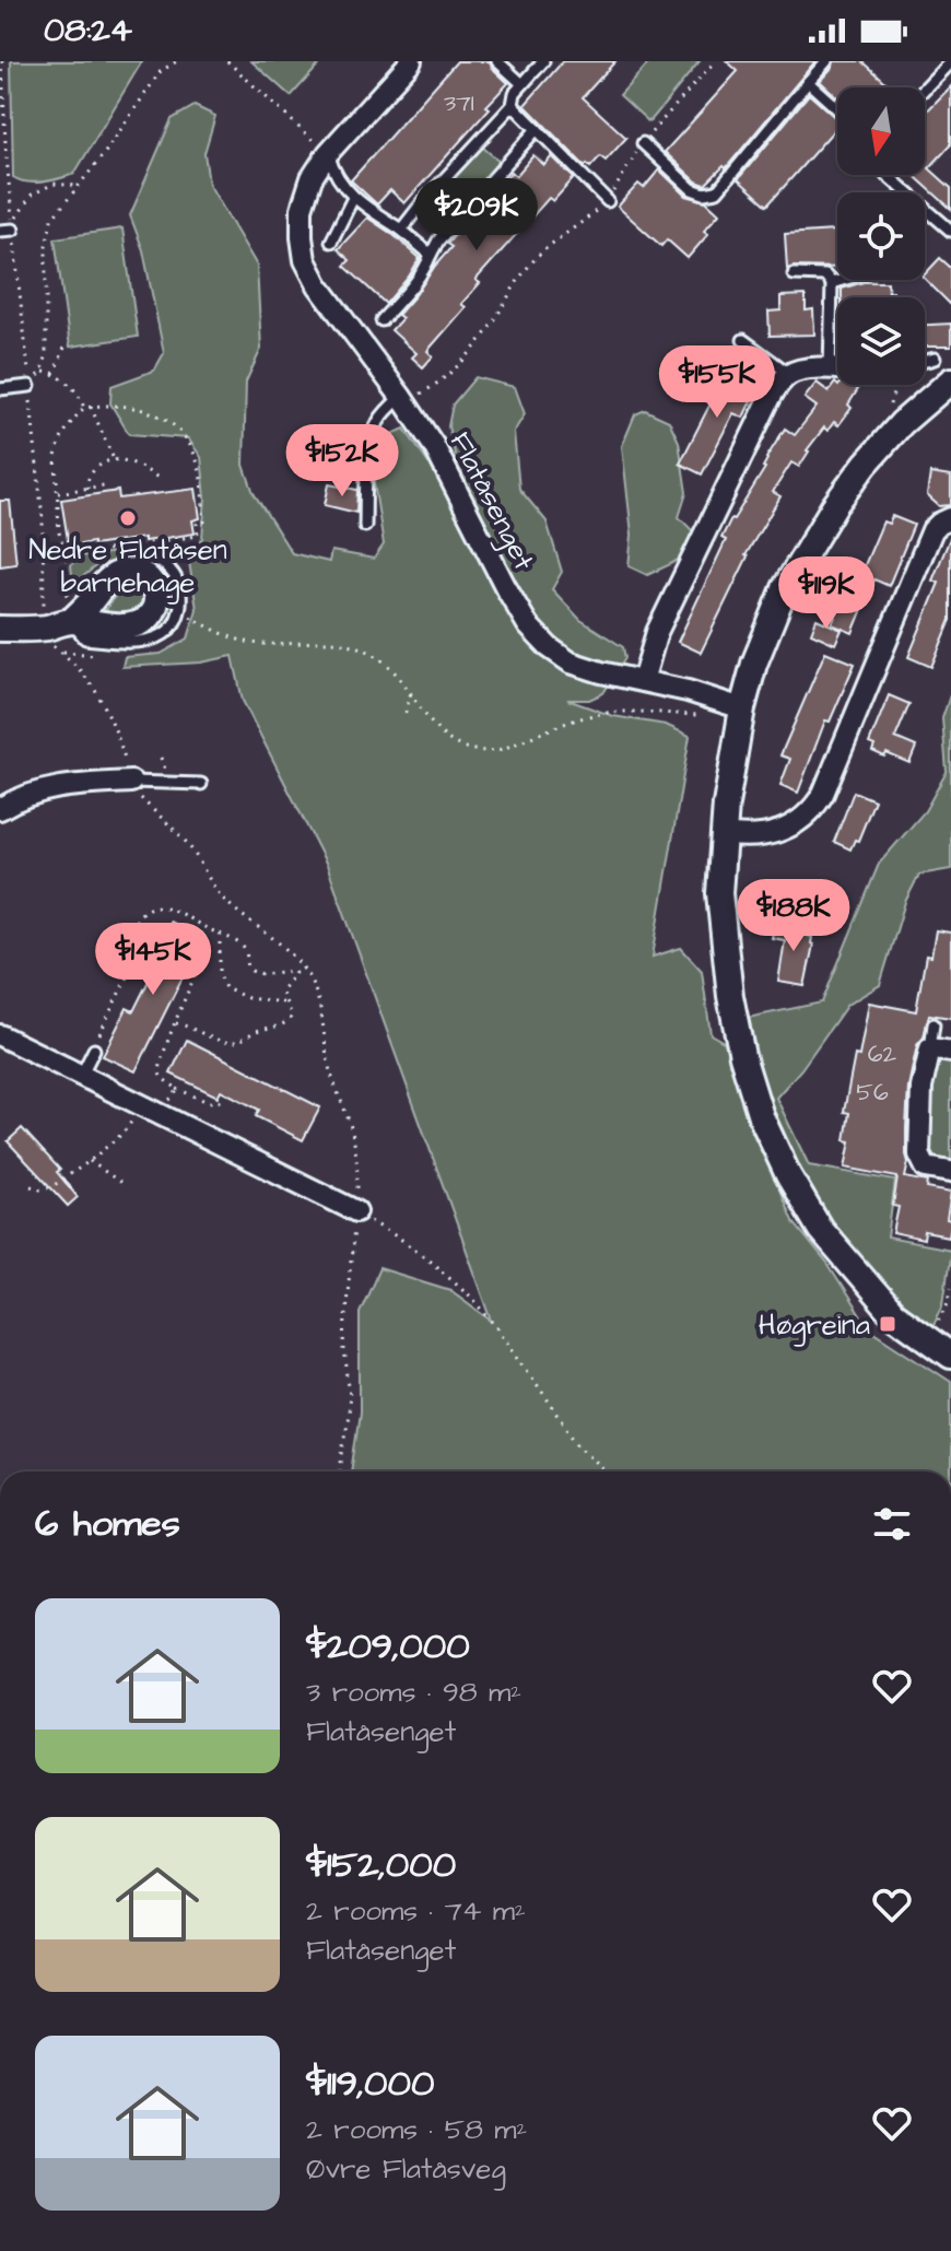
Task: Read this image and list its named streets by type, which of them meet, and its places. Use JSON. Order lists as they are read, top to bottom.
{
  "streets": {
    "street": ["Flatåsenget"]
  },
  "places": {
    "other": ["Nedre Flatåsen barnehage"],
    "transit": ["Høgreina"]
  },
  "house_numbers": ["37I", "62", "56"],
  "north": "bottom",
  "page": {
    "status": "08:24",
    "price": [
      "$209K",
      "$155K",
      "$152K",
      "$119K",
      "$188K",
      "$145K"
    ],
    "heading": "6 homes",
    "list": [
      {
        "name": "$209,000",
        "note": "3 rooms · 98 m² · Flatåsenget"
      },
      {
        "name": "$152,000",
        "note": "2 rooms · 74 m² · Flatåsenget"
      },
      {
        "name": "$119,000",
        "note": "2 rooms · 58 m² · Øvre Flatåsveg"
      }
    ]
  }
}
